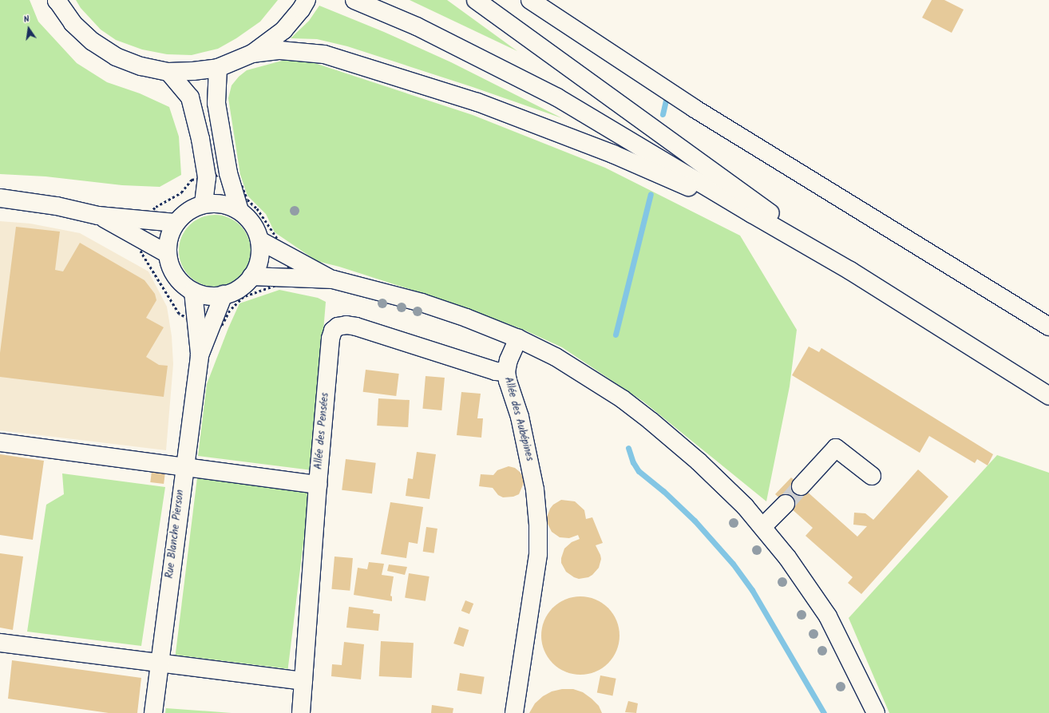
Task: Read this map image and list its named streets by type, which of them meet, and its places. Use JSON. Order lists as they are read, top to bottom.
{
  "streets": {
    "street": ["Allée des Aubépines", "Allée des Pensées", "Rue Blanche Pierson"]
  },
  "crossings": [
    ["Allée des Aubépines", "Allée des Pensées"]
  ],
  "north": "top"
}
